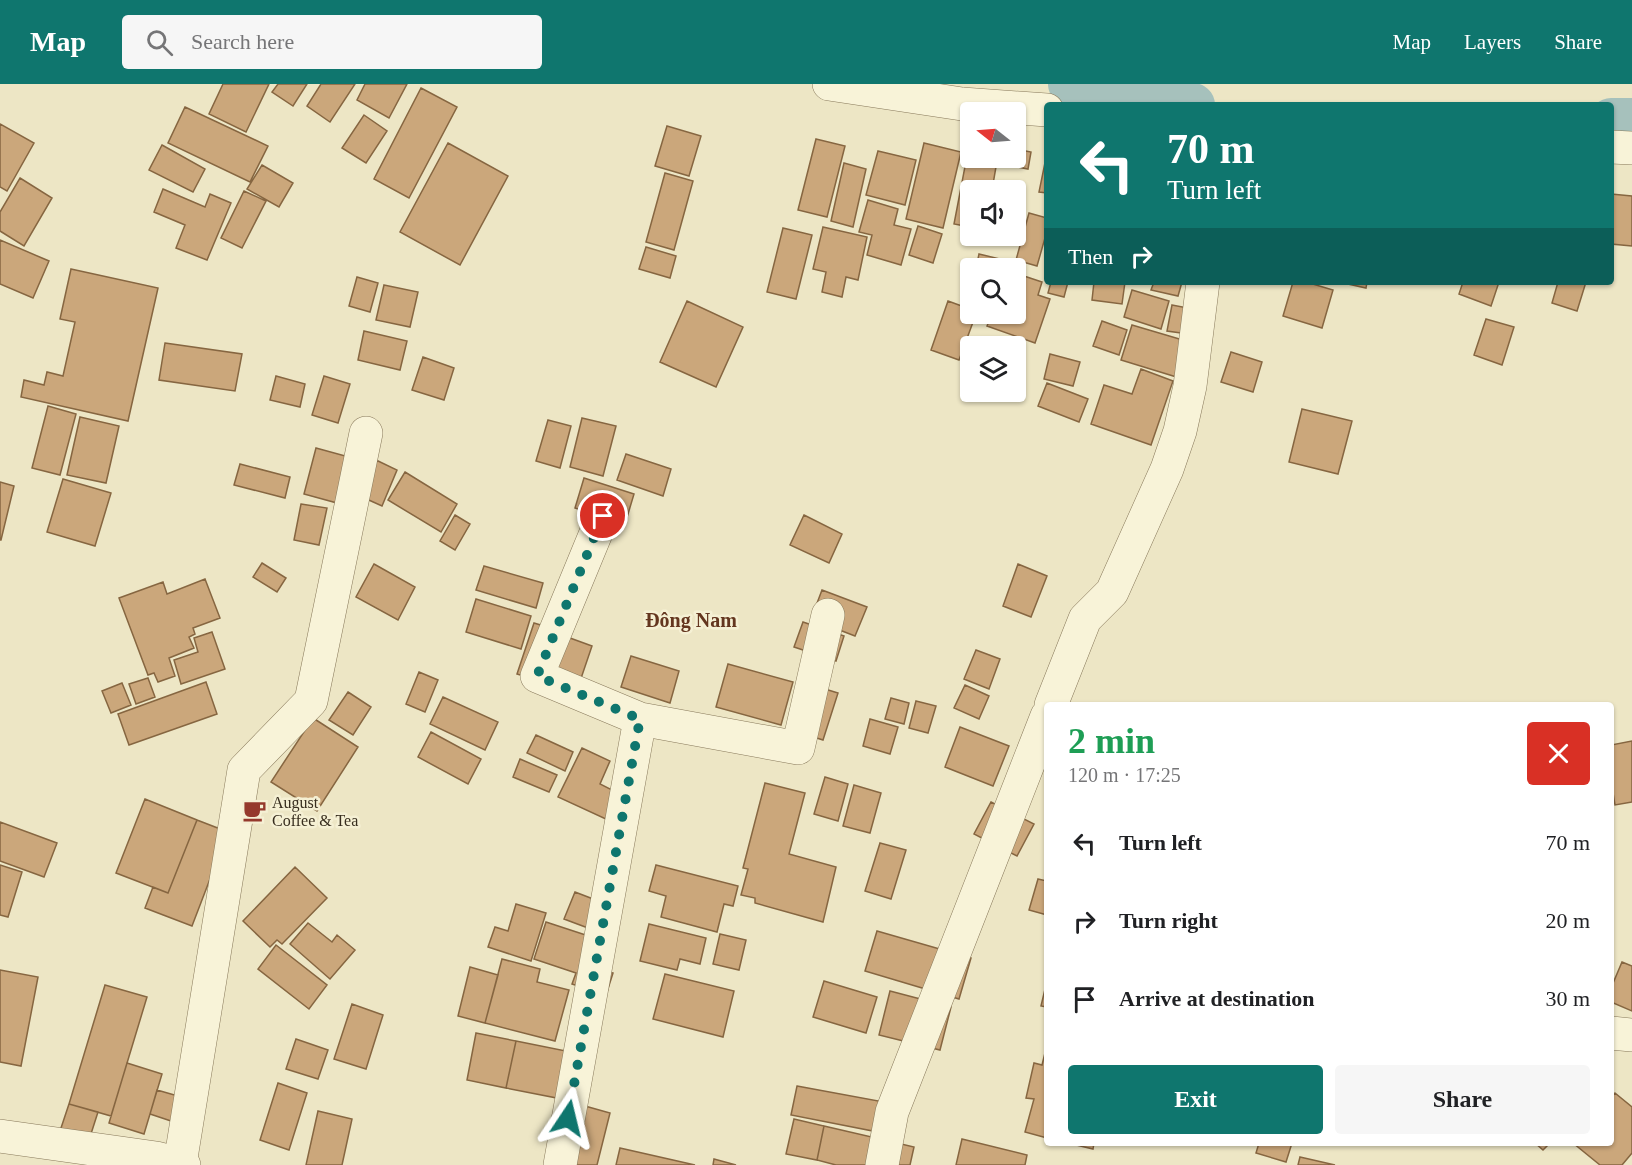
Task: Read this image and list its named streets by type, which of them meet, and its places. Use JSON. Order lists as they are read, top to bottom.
{
  "districts": ["Đông Nam"],
  "places": {
    "cafe": ["August Coffee & Tea"]
  },
  "north": "left",
  "page": {
    "header": "Map",
    "search": "Search here",
    "nav": ["Map", "Layers", "Share"],
    "turn": ["70 m", "Turn left"],
    "then": "Then",
    "heading": ["2 min", "120 m · 17:25"],
    "list": [
      {
        "name": "Turn left",
        "value": "70 m"
      },
      {
        "name": "Turn right",
        "value": "20 m"
      },
      {
        "name": "Arrive at destination",
        "value": "30 m"
      }
    ],
    "buttons": ["Exit", "Share"]
  }
}
